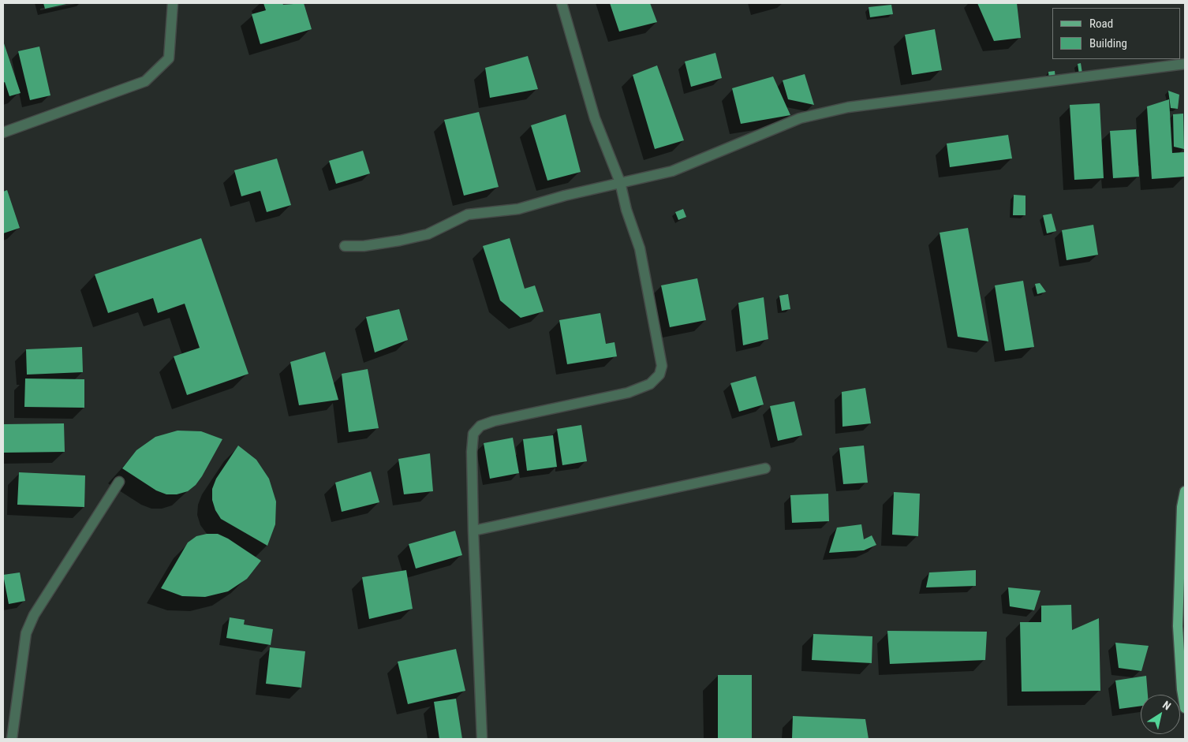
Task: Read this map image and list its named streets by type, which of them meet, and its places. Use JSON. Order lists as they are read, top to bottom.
{
  "legend": ["Road", "Building"],
  "north": "top right"
}
